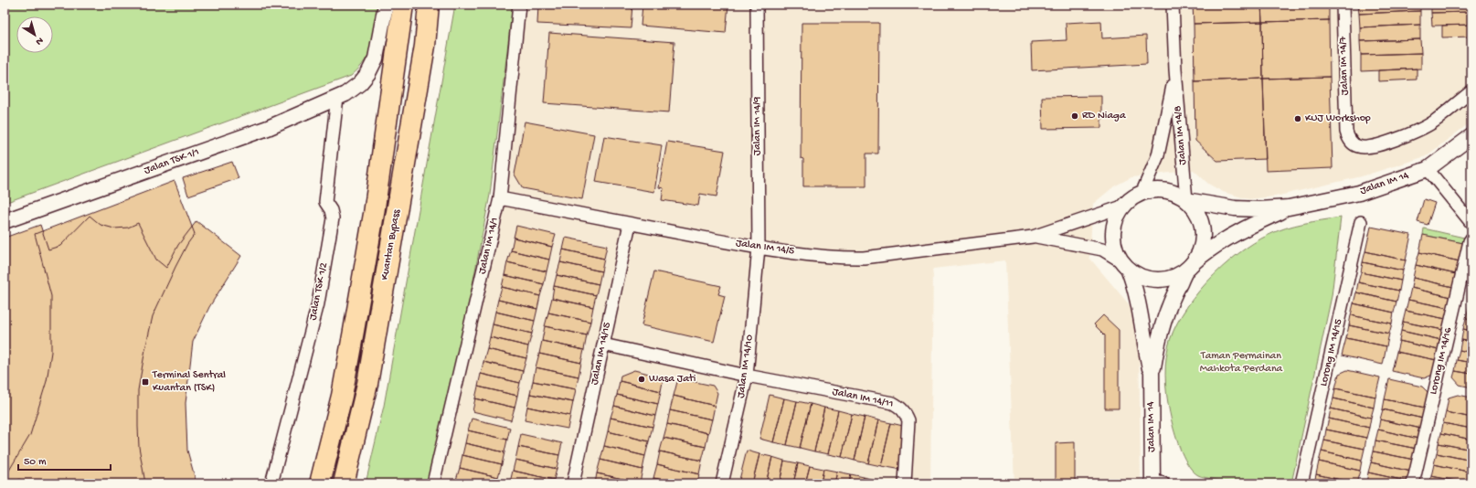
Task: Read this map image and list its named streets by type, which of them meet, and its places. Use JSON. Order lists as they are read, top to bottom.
{
  "streets": {
    "highway": ["Kuantan Bypass"],
    "street": [
      "Jalan IM 14/7",
      "Jalan IM 14/9",
      "Jalan IM 14/8",
      "Jalan TSK 1/1",
      "Jalan IM 14",
      "Jalan IM 14/1",
      "Jalan IM 14/5",
      "Jalan TSK 1/2",
      "Lorong IM 14/15",
      "Jalan IM 14/15",
      "Lorong IM 14/16",
      "Jalan IM 14/10",
      "Jalan IM 14/11"
    ]
  },
  "crossings": [
    ["Jalan IM 14/9", "Jalan IM 14/5"],
    ["Jalan IM 14/9", "Jalan IM 14/10"],
    ["Jalan TSK 1/1", "Jalan TSK 1/2"],
    ["Jalan IM 14/1", "Jalan IM 14/5"],
    ["Jalan IM 14/5", "Jalan IM 14/15"],
    ["Jalan IM 14/5", "Jalan IM 14/10"],
    ["Jalan IM 14/15", "Jalan IM 14/11"],
    ["Jalan IM 14/10", "Jalan IM 14/11"]
  ],
  "parks": ["Taman Permainan Mahkota Perdana"],
  "places": {
    "other": ["RD Niaga", "KUJ Workshop", "Wasa Jati"],
    "transit": ["Terminal Sentral Kuantan (TSK)"]
  },
  "scale_bar": "50 m",
  "north": "bottom right"
}
